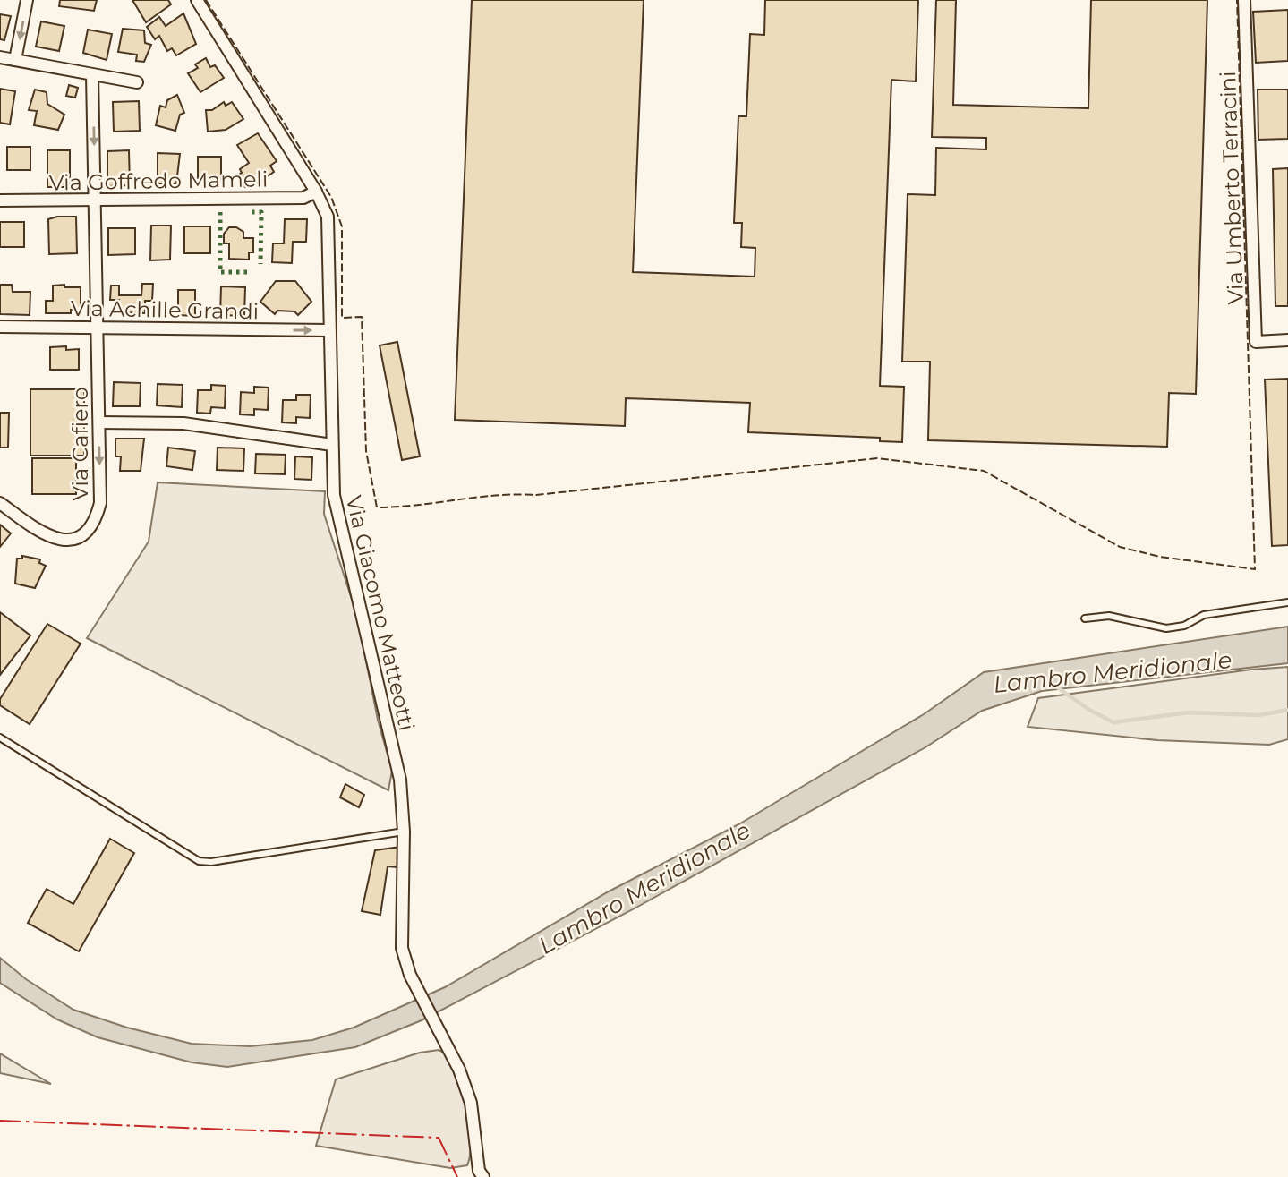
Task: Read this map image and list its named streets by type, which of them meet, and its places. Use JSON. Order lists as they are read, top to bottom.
{
  "streets": {
    "street": [
      "Via Goffredo Mameli",
      "Via Umberto Terracini",
      "Via Achille Grandi",
      "Via Cafiero",
      "Via Giacomo Matteotti"
    ]
  },
  "crossings": [
    ["Via Goffredo Mameli", "Via Cafiero"],
    ["Via Goffredo Mameli", "Via Giacomo Matteotti"],
    ["Via Achille Grandi", "Via Cafiero"],
    ["Via Achille Grandi", "Via Giacomo Matteotti"]
  ],
  "water": ["Lambro Meridionale"]
}
